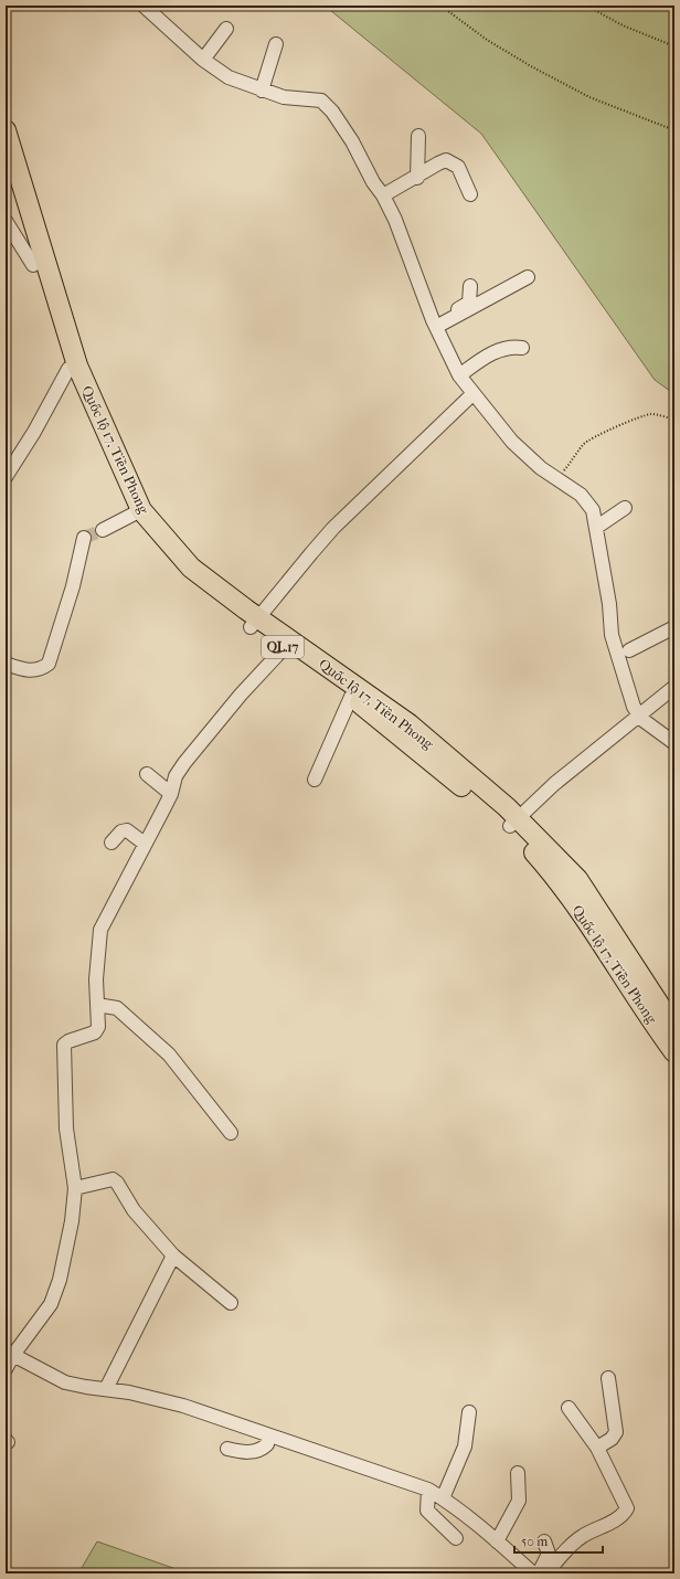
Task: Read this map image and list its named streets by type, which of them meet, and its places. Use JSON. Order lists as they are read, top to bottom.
{
  "streets": {
    "highway": ["Quốc lộ 17, Tiền Phong", "QL.17"]
  },
  "scale_bar": "50 m"
}
